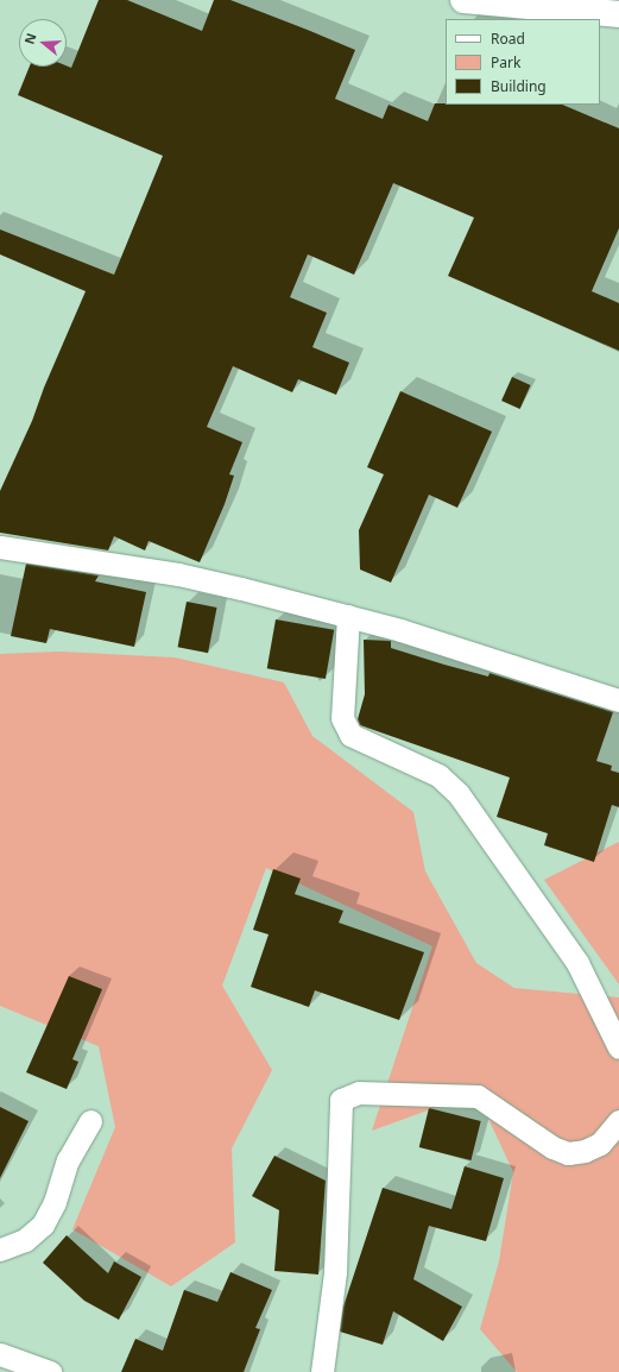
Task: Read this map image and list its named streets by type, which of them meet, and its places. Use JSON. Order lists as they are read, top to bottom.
{
  "legend": ["Road", "Park", "Building"],
  "north": "left"
}
